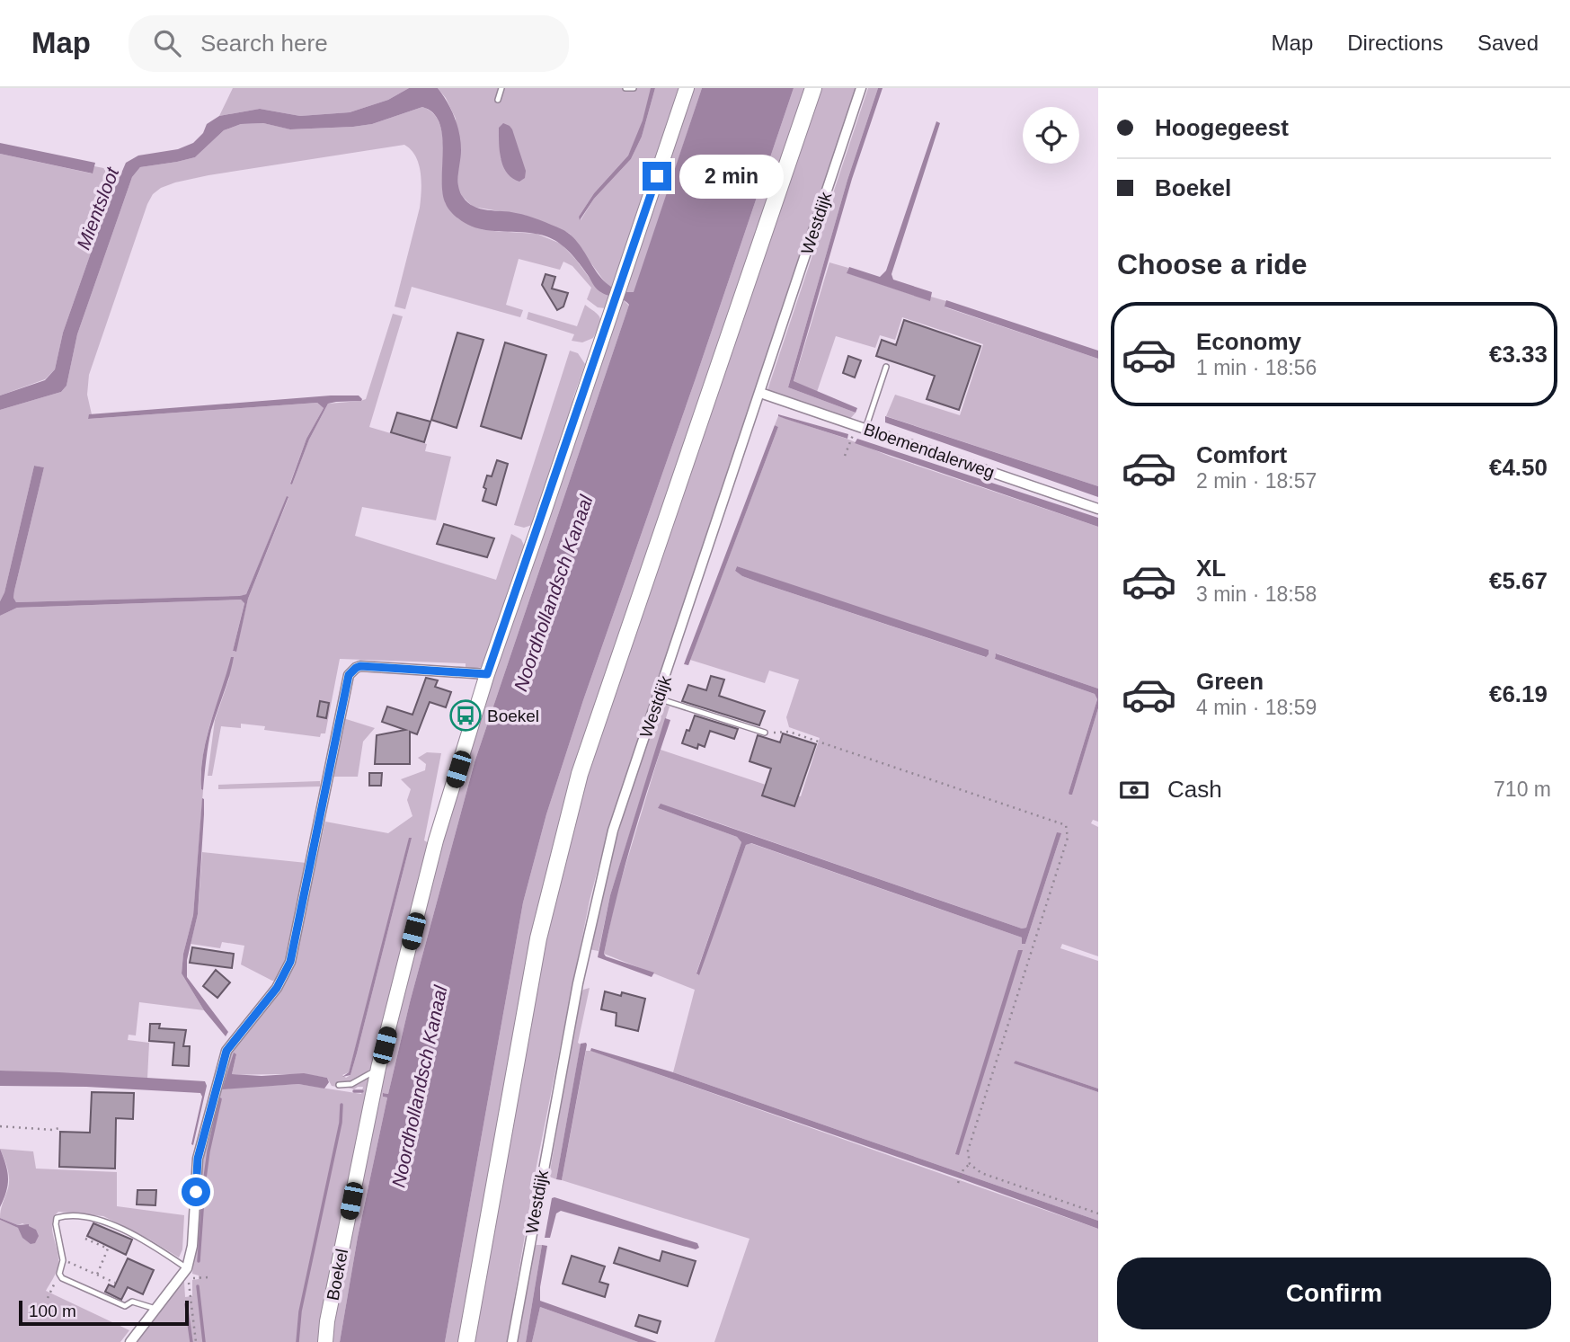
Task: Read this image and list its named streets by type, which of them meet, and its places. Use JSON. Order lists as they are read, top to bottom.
{
  "streets": {
    "street": ["Westdijk", "Bloemendalerweg", "Boekel"]
  },
  "crossings": [
    ["Westdijk", "Bloemendalerweg"]
  ],
  "water": ["Mientsloot", "Noordhollandsch Kanaal"],
  "places": {
    "bus stop": ["Boekel"]
  },
  "scale_bar": "100 m",
  "page": {
    "header": "Map",
    "search": "Search here",
    "nav": ["Map", "Directions", "Saved"],
    "banner": ["Hoogegeest", "Boekel"],
    "bubble": "2 min",
    "heading": "Choose a ride",
    "list": [
      {
        "name": "Economy",
        "note": "1 min · 18:56",
        "value": "€3.33"
      },
      {
        "name": "Comfort",
        "note": "2 min · 18:57",
        "value": "€4.50"
      },
      {
        "name": "XL",
        "note": "3 min · 18:58",
        "value": "€5.67"
      },
      {
        "name": "Green",
        "note": "4 min · 18:59",
        "value": "€6.19"
      }
    ],
    "pay": ["Cash", "710 m"],
    "buttons": "Confirm",
    "scale": "100 m"
  }
}
